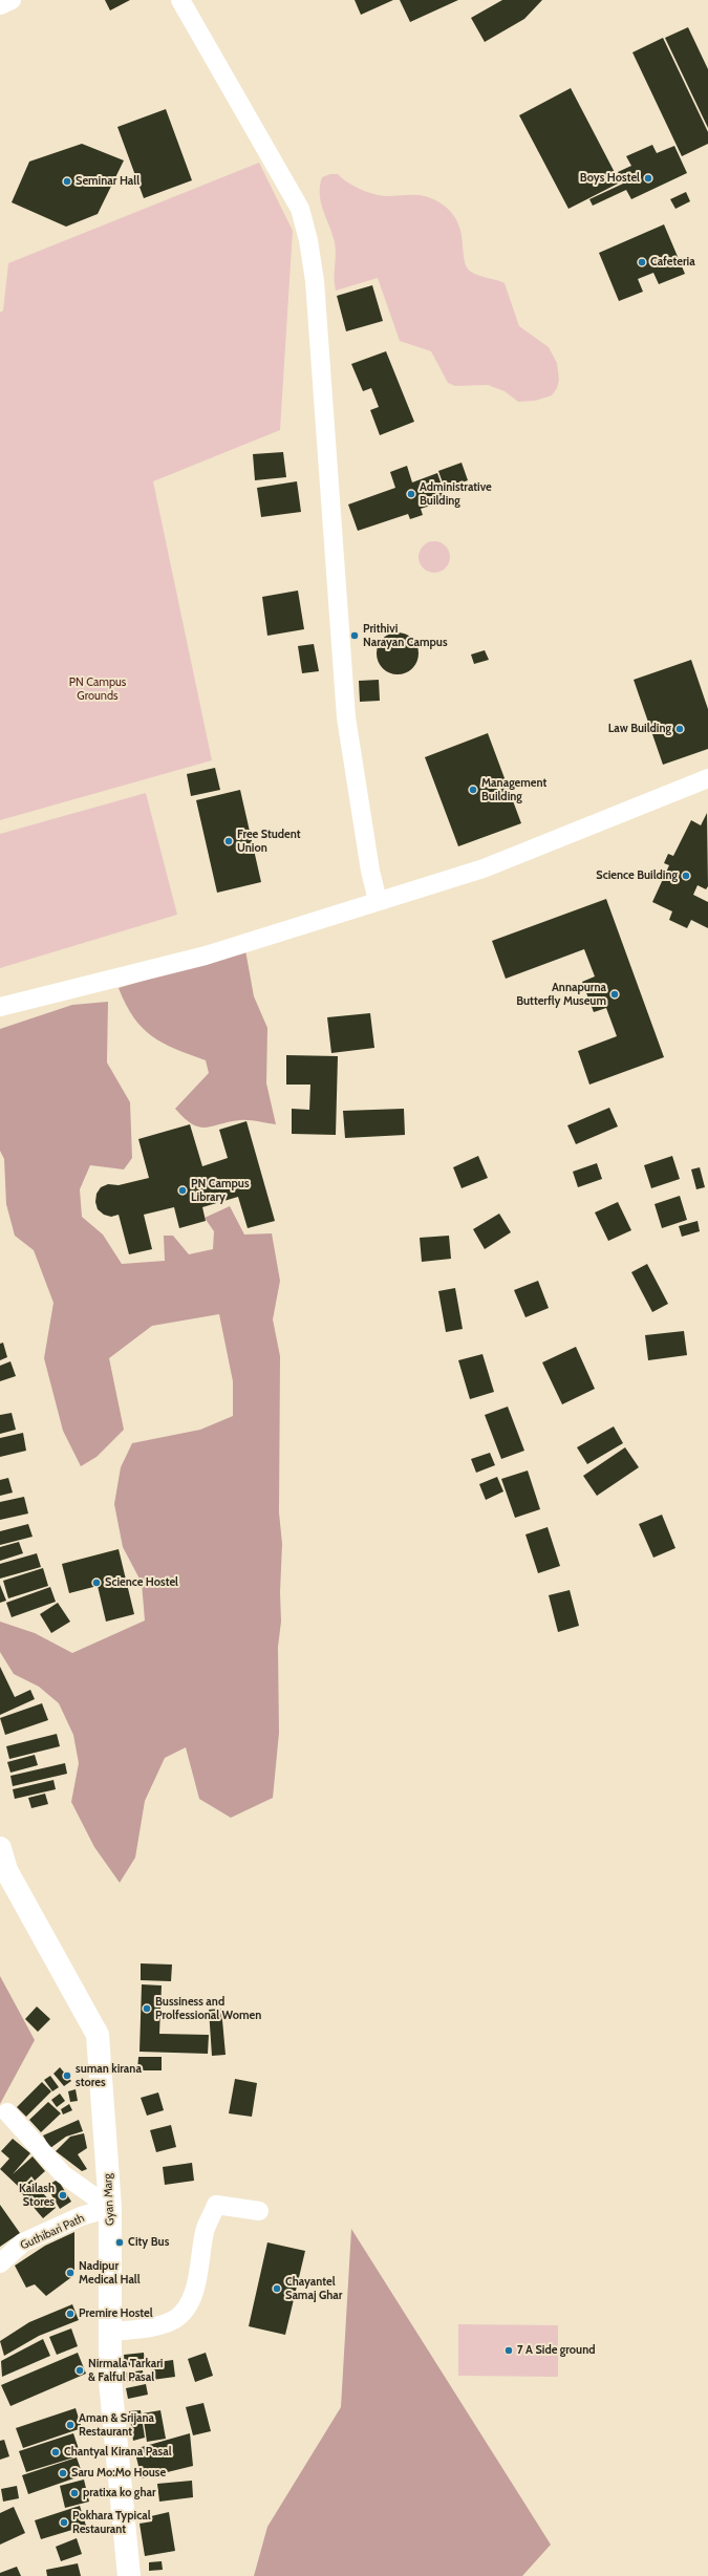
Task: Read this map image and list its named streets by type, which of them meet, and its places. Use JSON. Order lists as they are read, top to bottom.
{
  "streets": {
    "main road": ["Gyan Marg"],
    "street": ["Guthibari Path"]
  },
  "crossings": [
    ["Gyan Marg", "Guthibari Path"]
  ],
  "parks": ["PN Campus Grounds"],
  "places": [
    "Boys Hostel",
    "Seminar Hall",
    "Cafeteria",
    "Administrative Building",
    "Prithivi Narayan Campus",
    "Law Building",
    "Management Building",
    "Free Student Union",
    "Science Building",
    "Annapurna Butterfly Museum",
    "PN Campus Library",
    "Science Hostel",
    "Bussiness and Prolfessional Women",
    "suman kirana stores",
    "Kailash Stores",
    "City Bus",
    "Nadipur Medical Hall",
    "Chayantel Samaj Ghar",
    "Premire Hostel",
    "7 A Side ground",
    "Nirmala Tarkari & Falful Pasal",
    "Aman & Srijana Restaurant",
    "Chantyal Kirana Pasal",
    "Saru Mo:Mo House",
    "pratixa ko ghar",
    "Pokhara Typical Restaurant"
  ]
}
